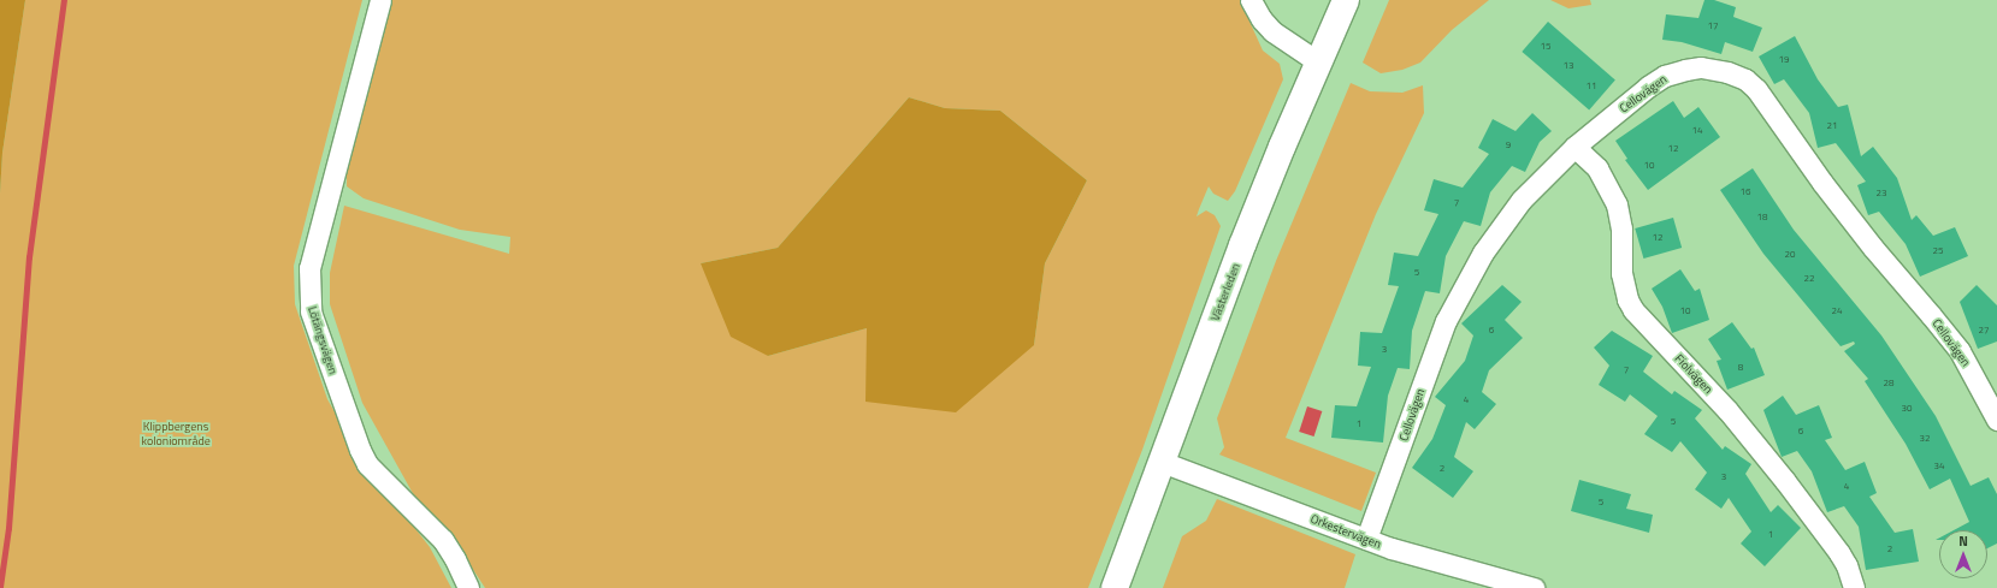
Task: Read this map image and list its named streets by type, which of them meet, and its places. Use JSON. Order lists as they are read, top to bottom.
{
  "streets": {
    "main road": ["Västerleden"],
    "street": [
      "Cellovägen",
      "Lötängsvägen",
      "Fiolvägen",
      "Orkestervägen"
    ]
  },
  "crossings": [
    ["Cellovägen", "Fiolvägen"],
    ["Cellovägen", "Orkestervägen"],
    ["Västerleden", "Orkestervägen"]
  ],
  "parks": ["Klippbergens koloniområde"],
  "house_numbers": [
    "17",
    "15",
    "19",
    "13",
    "11",
    "21",
    "14",
    "9",
    "12",
    "10",
    "16",
    "23",
    "7",
    "18",
    "12",
    "25",
    "20",
    "5",
    "22",
    "10",
    "24",
    "6",
    "27",
    "3",
    "8",
    "7",
    "28",
    "4",
    "30",
    "5",
    "1",
    "6",
    "32",
    "34",
    "2",
    "3",
    "4",
    "5",
    "1",
    "2"
  ],
  "north": "top"
}
